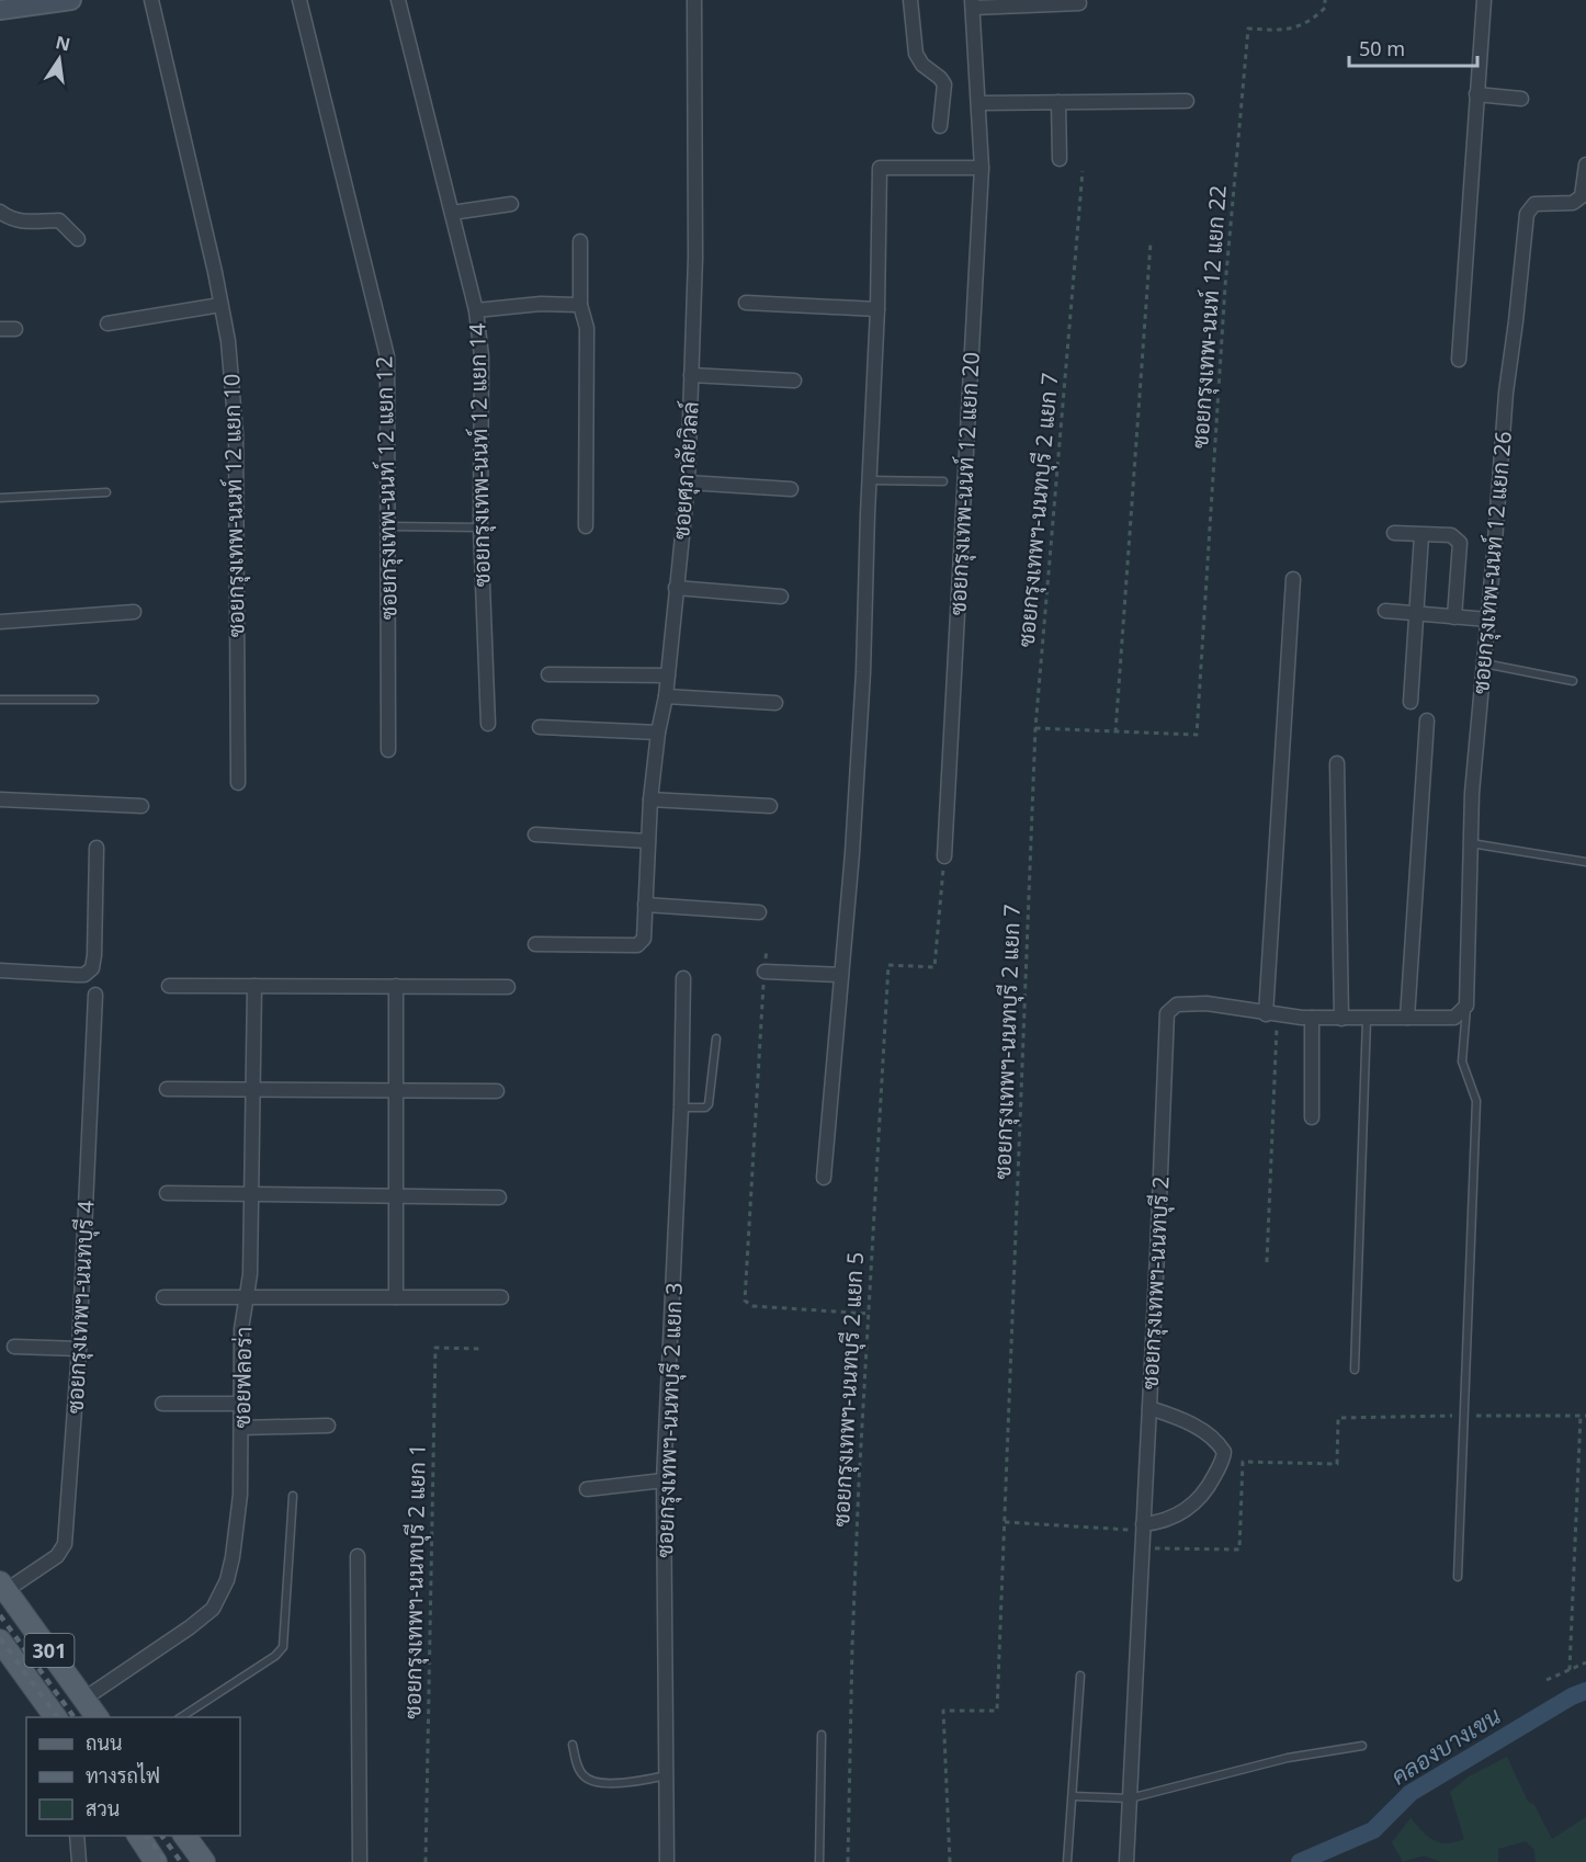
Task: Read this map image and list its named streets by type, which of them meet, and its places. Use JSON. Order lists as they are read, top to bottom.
{
  "streets": {
    "main road": ["301"],
    "street": [
      "ซอยกรุงเทพ-นนท์ 12 แยก 14",
      "ซอยศุภาลัยวิลล์",
      "ซอยกรุงเทพ-นนท์ 12 แยก 20",
      "ซอยกรุงเทพ-นนท์ 12 แยก 12",
      "ซอยกรุงเทพ-นนท์ 12 แยก 10",
      "ซอยกรุงเทพ-นนท์ 12 แยก 26",
      "ซอยกรุงเทพฯ-นนทบุรี 2",
      "ซอยกรุงเทพฯ-นนทบุรี 4",
      "ซอยฟลอร่า",
      "ซอยกรุงเทพฯ-นนทบุรี 2 แยก 3"
    ],
    "path": [
      "ซอยกรุงเทพ-นนท์ 12 แยก 22",
      "ซอยกรุงเทพฯ-นนทบุรี 2 แยก 7",
      "ซอยกรุงเทพฯ-นนทบุรี 2 แยก 5",
      "ซอยกรุงเทพฯ-นนทบุรี 2 แยก 1"
    ]
  },
  "crossings": [
    ["ซอยกรุงเทพ-นนท์ 12 แยก 20", "ซอยกรุงเทพฯ-นนทบุรี 2 แยก 5"],
    ["ซอยกรุงเทพ-นนท์ 12 แยก 26", "ซอยกรุงเทพฯ-นนทบุรี 2"],
    ["ซอยกรุงเทพฯ-นนทบุรี 4", "301"],
    ["ซอยฟลอร่า", "301"]
  ],
  "water": ["คลองบางเขน"],
  "legend": ["ถนน", "ทางรถไฟ", "สวน"],
  "scale_bar": "50 m",
  "north": "top"
}
